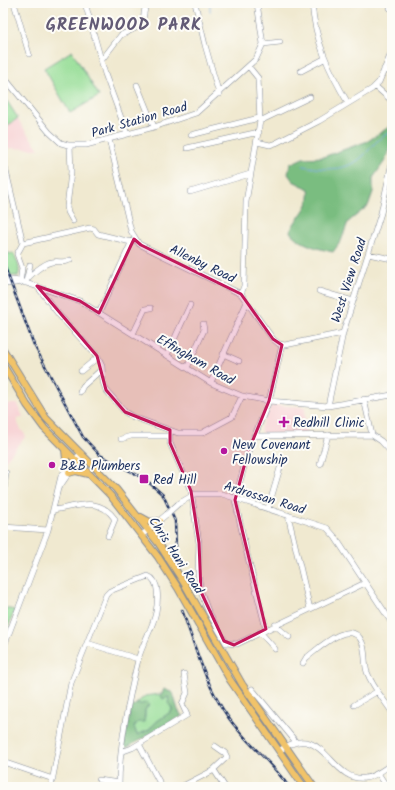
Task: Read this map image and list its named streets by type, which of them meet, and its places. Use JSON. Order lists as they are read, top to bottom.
{
  "streets": {
    "main road": ["Chris Hani Road"],
    "street": [
      "Park Station Road",
      "Allenby Road",
      "West View Road",
      "Effingham Road",
      "Ardrossan Road"
    ]
  },
  "crossings": [
    ["West View Road", "Effingham Road"],
    ["Ardrossan Road", "Chris Hani Road"]
  ],
  "districts": ["GREENWOOD PARK"],
  "places": {
    "health": ["Redhill Clinic"],
    "other": ["New Covenant Fellowship", "B&B Plumbers"],
    "transit": ["Red Hill"]
  }
}
